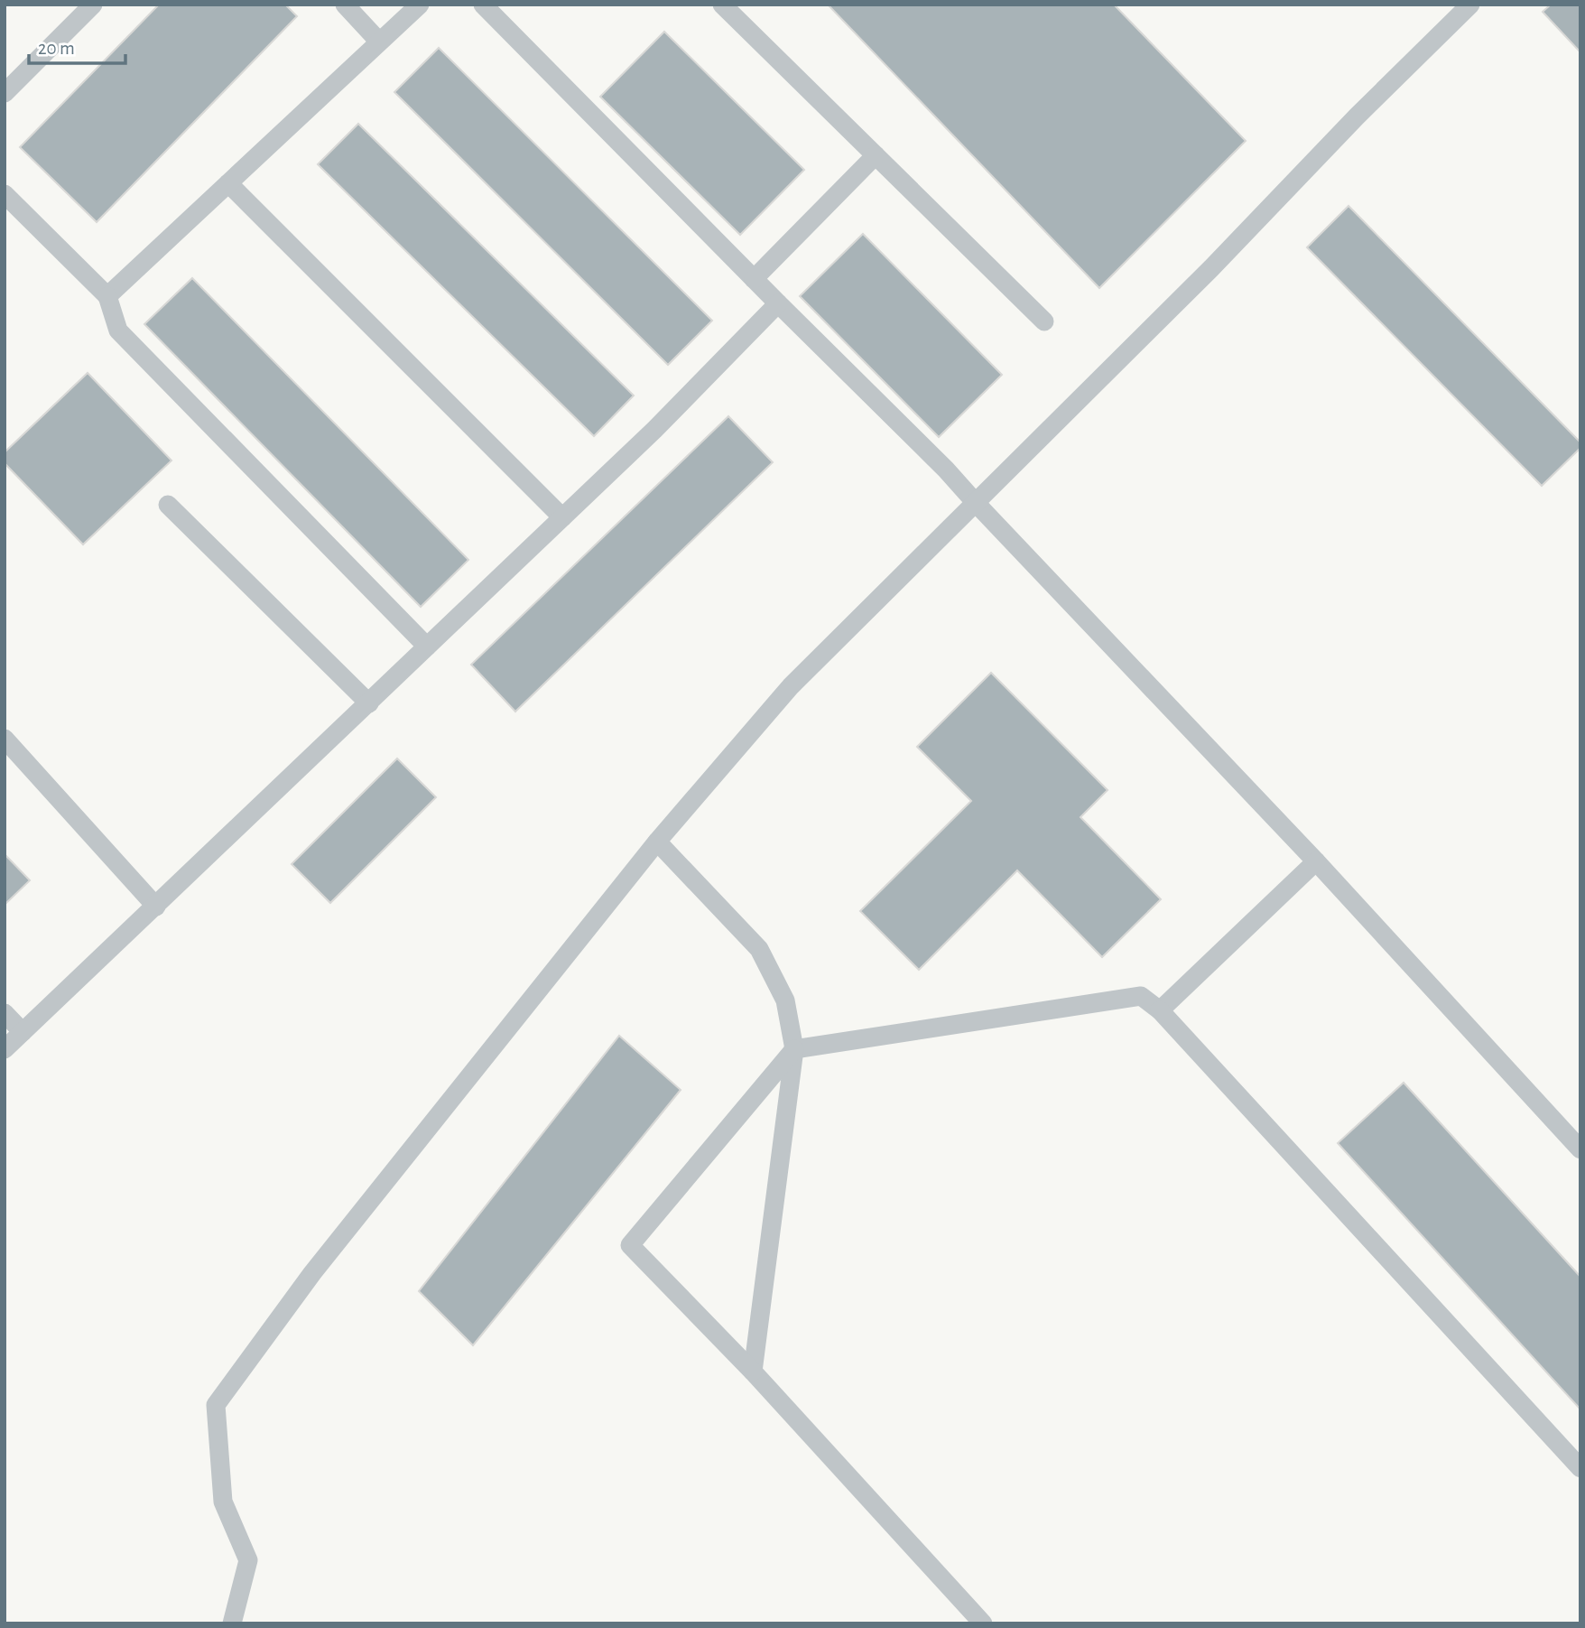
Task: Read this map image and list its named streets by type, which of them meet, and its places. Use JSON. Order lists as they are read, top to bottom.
{
  "scale_bar": "20 m"
}
